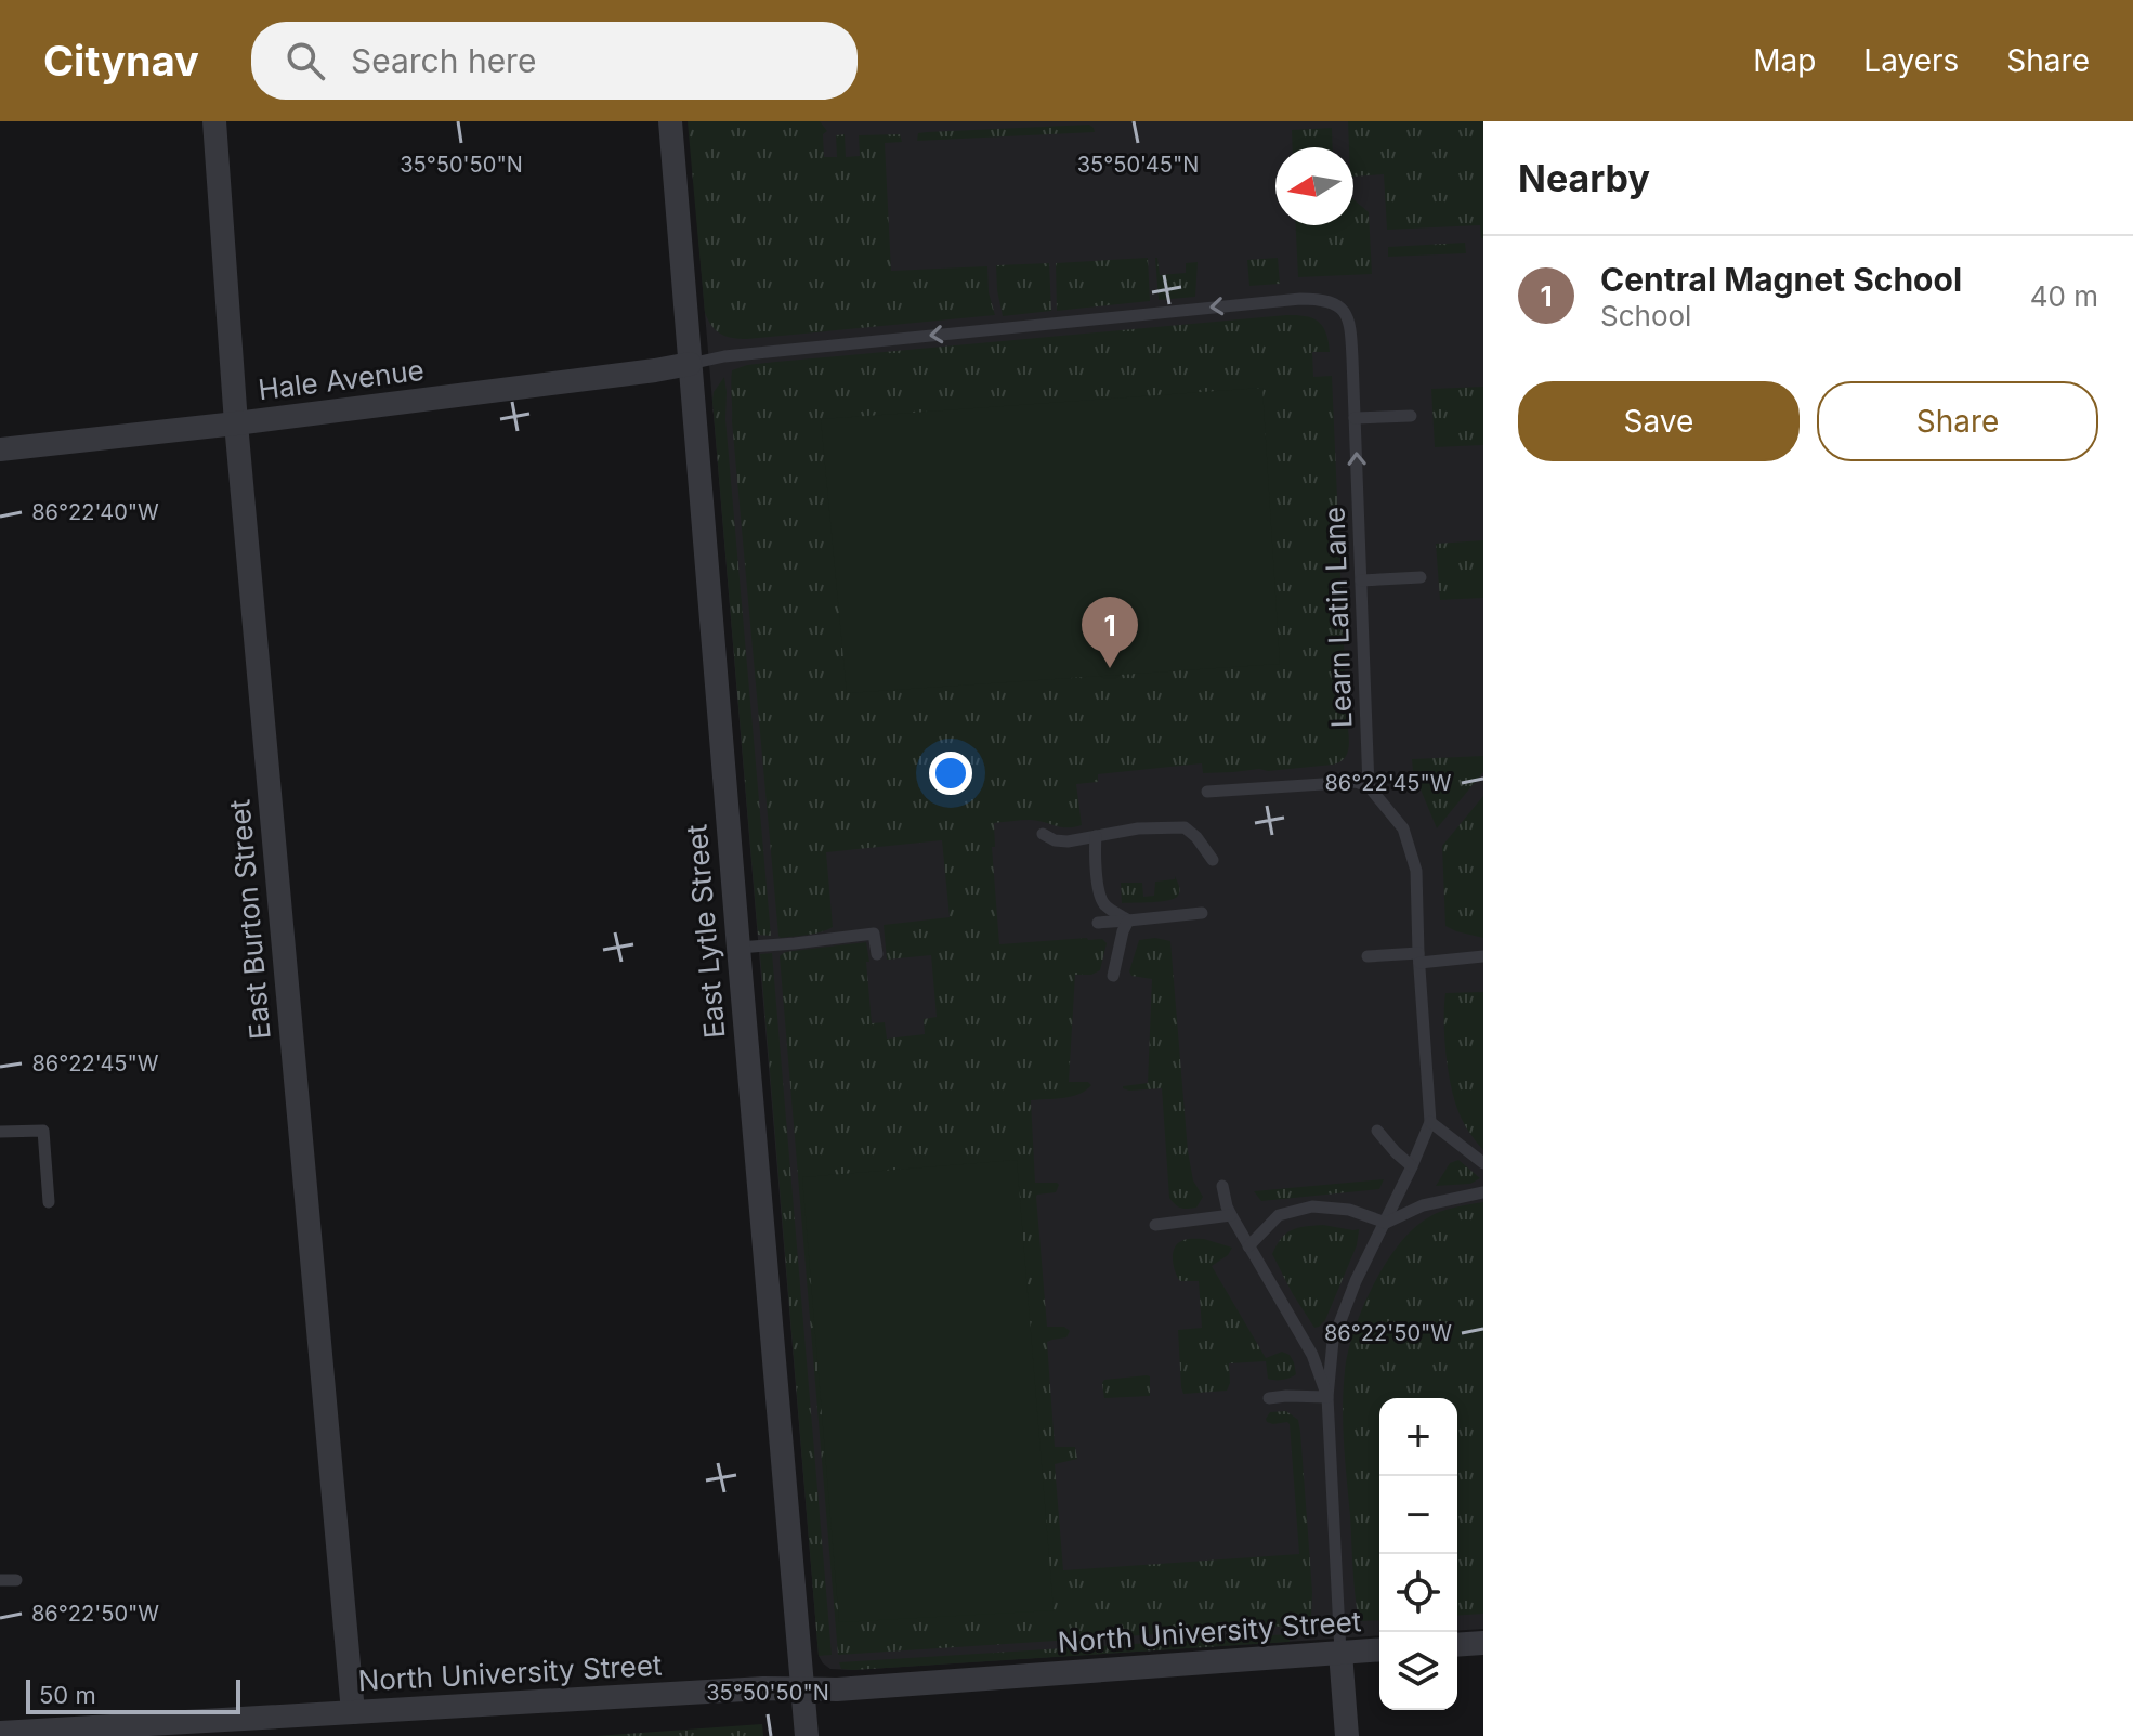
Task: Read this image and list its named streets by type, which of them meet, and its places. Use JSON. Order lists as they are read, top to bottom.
{
  "streets": {
    "street": [
      "Hale Avenue",
      "East Burton Street",
      "East Lytle Street",
      "North University Street"
    ],
    "lane": ["Learn Latin Lane"]
  },
  "crossings": [
    ["Hale Avenue", "Learn Latin Lane"],
    ["Hale Avenue", "East Burton Street"],
    ["Hale Avenue", "East Lytle Street"],
    ["Learn Latin Lane", "East Lytle Street"],
    ["East Burton Street", "North University Street"],
    ["East Lytle Street", "North University Street"]
  ],
  "scale_bar": "50 m",
  "north": "left",
  "page": {
    "header": "Citynav",
    "search": "Search here",
    "nav": ["Map", "Layers", "Share"],
    "heading": "Nearby",
    "list": [
      {
        "mark": "1",
        "name": "Central Magnet School",
        "note": "School",
        "value": "40 m"
      }
    ],
    "buttons": ["Save", "Share"],
    "pins": "1",
    "map_buttons": ["+", "−"],
    "scale": "50 m"
  },
  "coordinates": [
    "35°50'50\"N",
    "35°50'45\"N",
    "86°22'40\"W",
    "86°22'45\"W",
    "86°22'50\"W"
  ]
}
